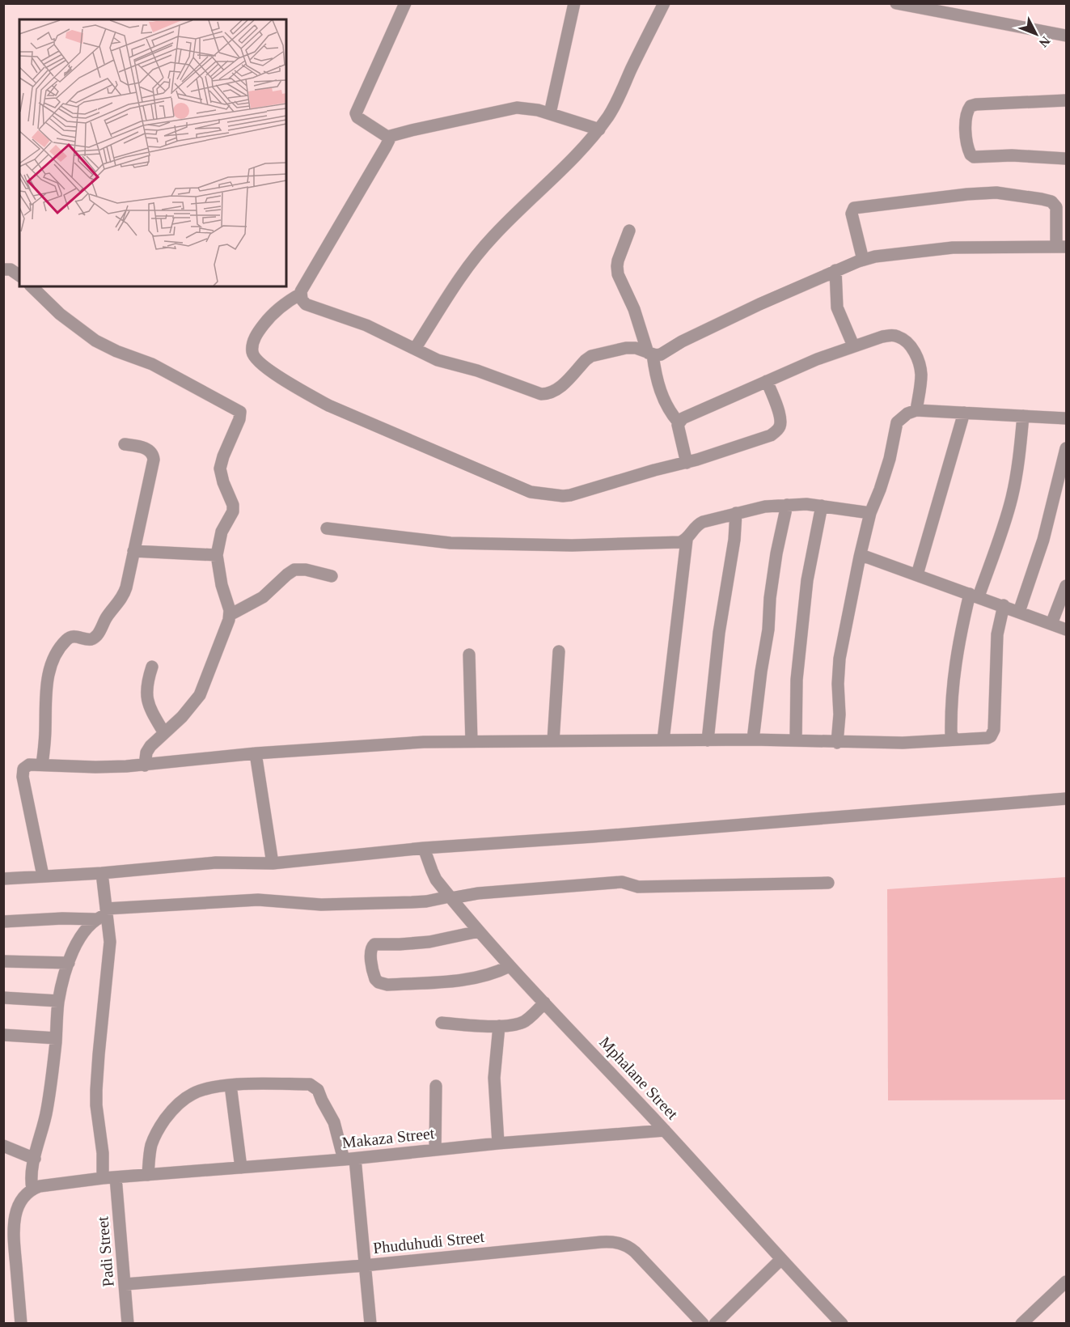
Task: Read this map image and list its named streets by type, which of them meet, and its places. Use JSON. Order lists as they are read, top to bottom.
{
  "streets": {
    "street": [
      "Mphalane Street",
      "Makaza Street",
      "Phuduhudi Street",
      "Padi Street"
    ]
  },
  "crossings": [
    ["Mphalane Street", "Makaza Street"],
    ["Makaza Street", "Padi Street"],
    ["Phuduhudi Street", "Padi Street"]
  ],
  "north": "bottom right"
}
